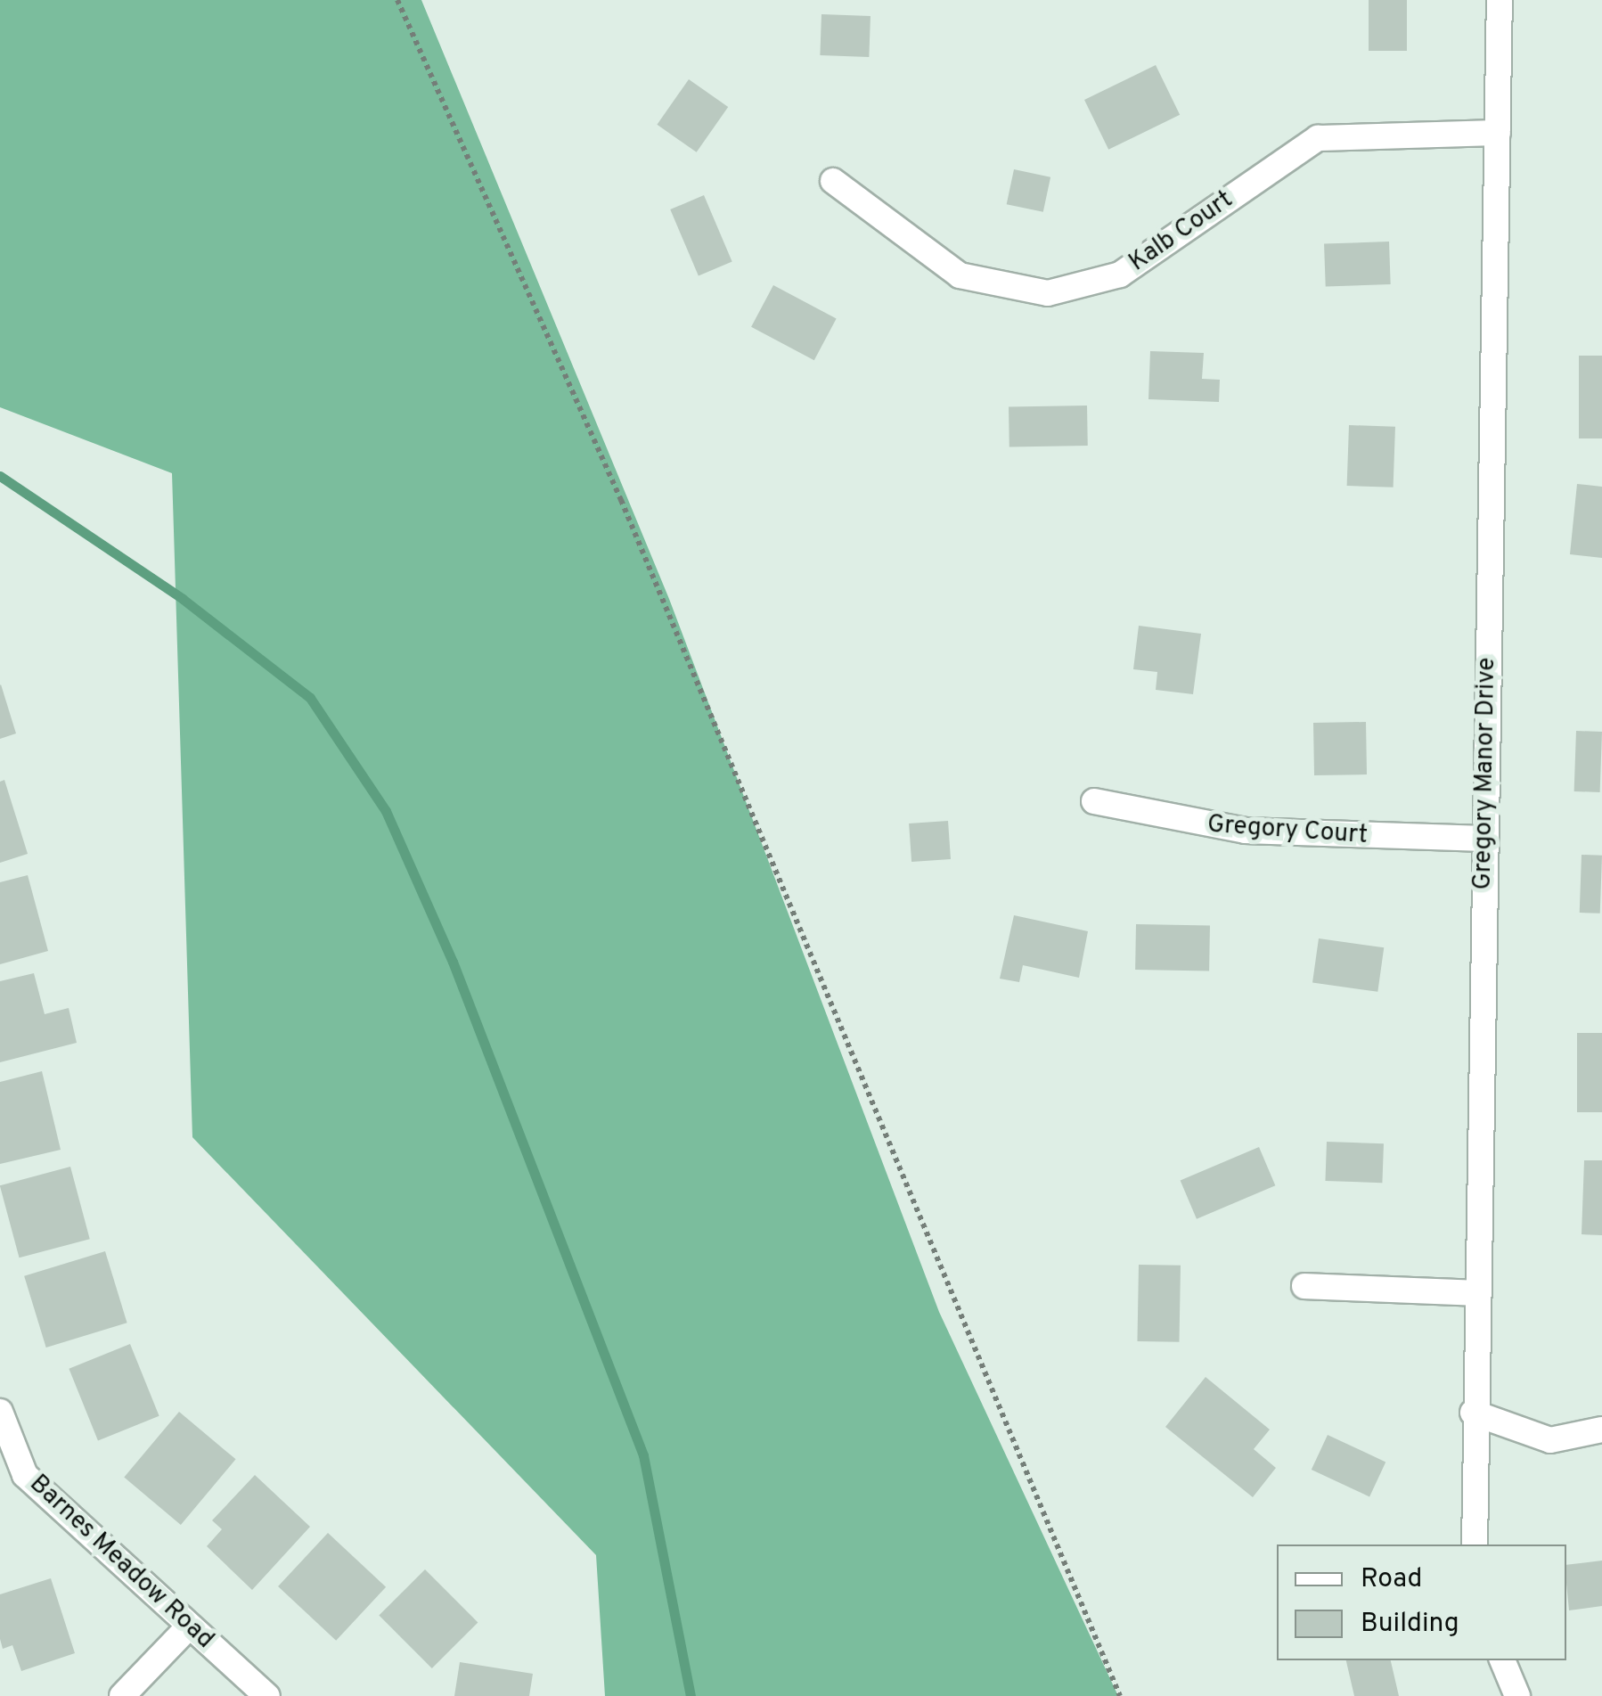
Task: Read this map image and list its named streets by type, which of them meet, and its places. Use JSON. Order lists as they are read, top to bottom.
{
  "streets": {
    "street": [
      "Kalb Court",
      "Gregory Manor Drive",
      "Gregory Court",
      "Barnes Meadow Road"
    ]
  },
  "crossings": [
    ["Kalb Court", "Gregory Manor Drive"],
    ["Gregory Manor Drive", "Gregory Court"]
  ],
  "legend": ["Road", "Building"]
}
